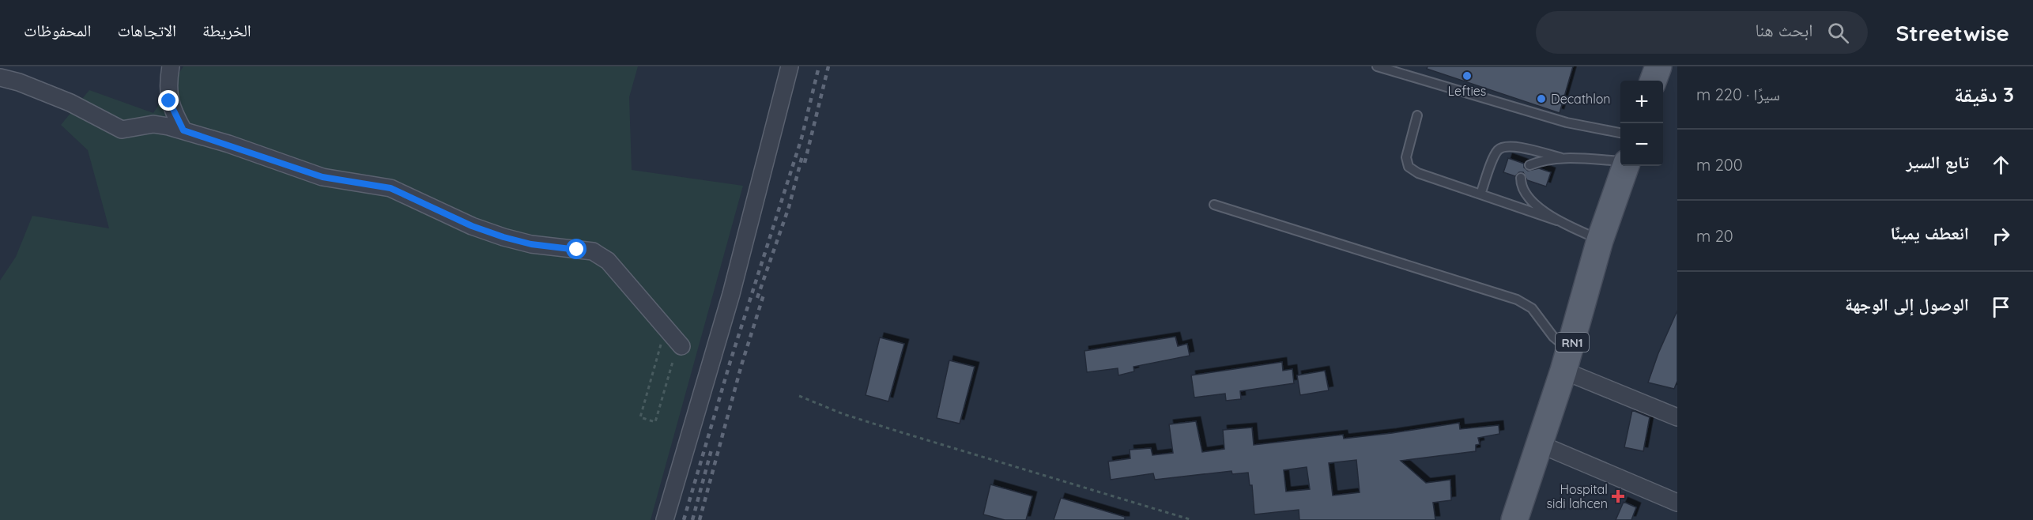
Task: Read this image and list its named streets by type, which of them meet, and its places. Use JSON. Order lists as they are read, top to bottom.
{
  "streets": {
    "main road": ["RN1"]
  },
  "places": {
    "other": ["Lefties", "Decathlon"],
    "health": ["Hospital sidi lahcen"]
  },
  "page": {
    "header": "Streetwise",
    "search": "ابحث هنا",
    "nav": ["الخريطة", "الاتجاهات", "المحفوظات"],
    "heading": ["3 دقيقة", "سيرًا · 220 m"],
    "map_buttons": ["+", "−"],
    "list": [
      ["تابع السير", "200 m"],
      ["انعطف يمينًا", "20 m"],
      "الوصول إلى الوجهة"
    ]
  }
}
